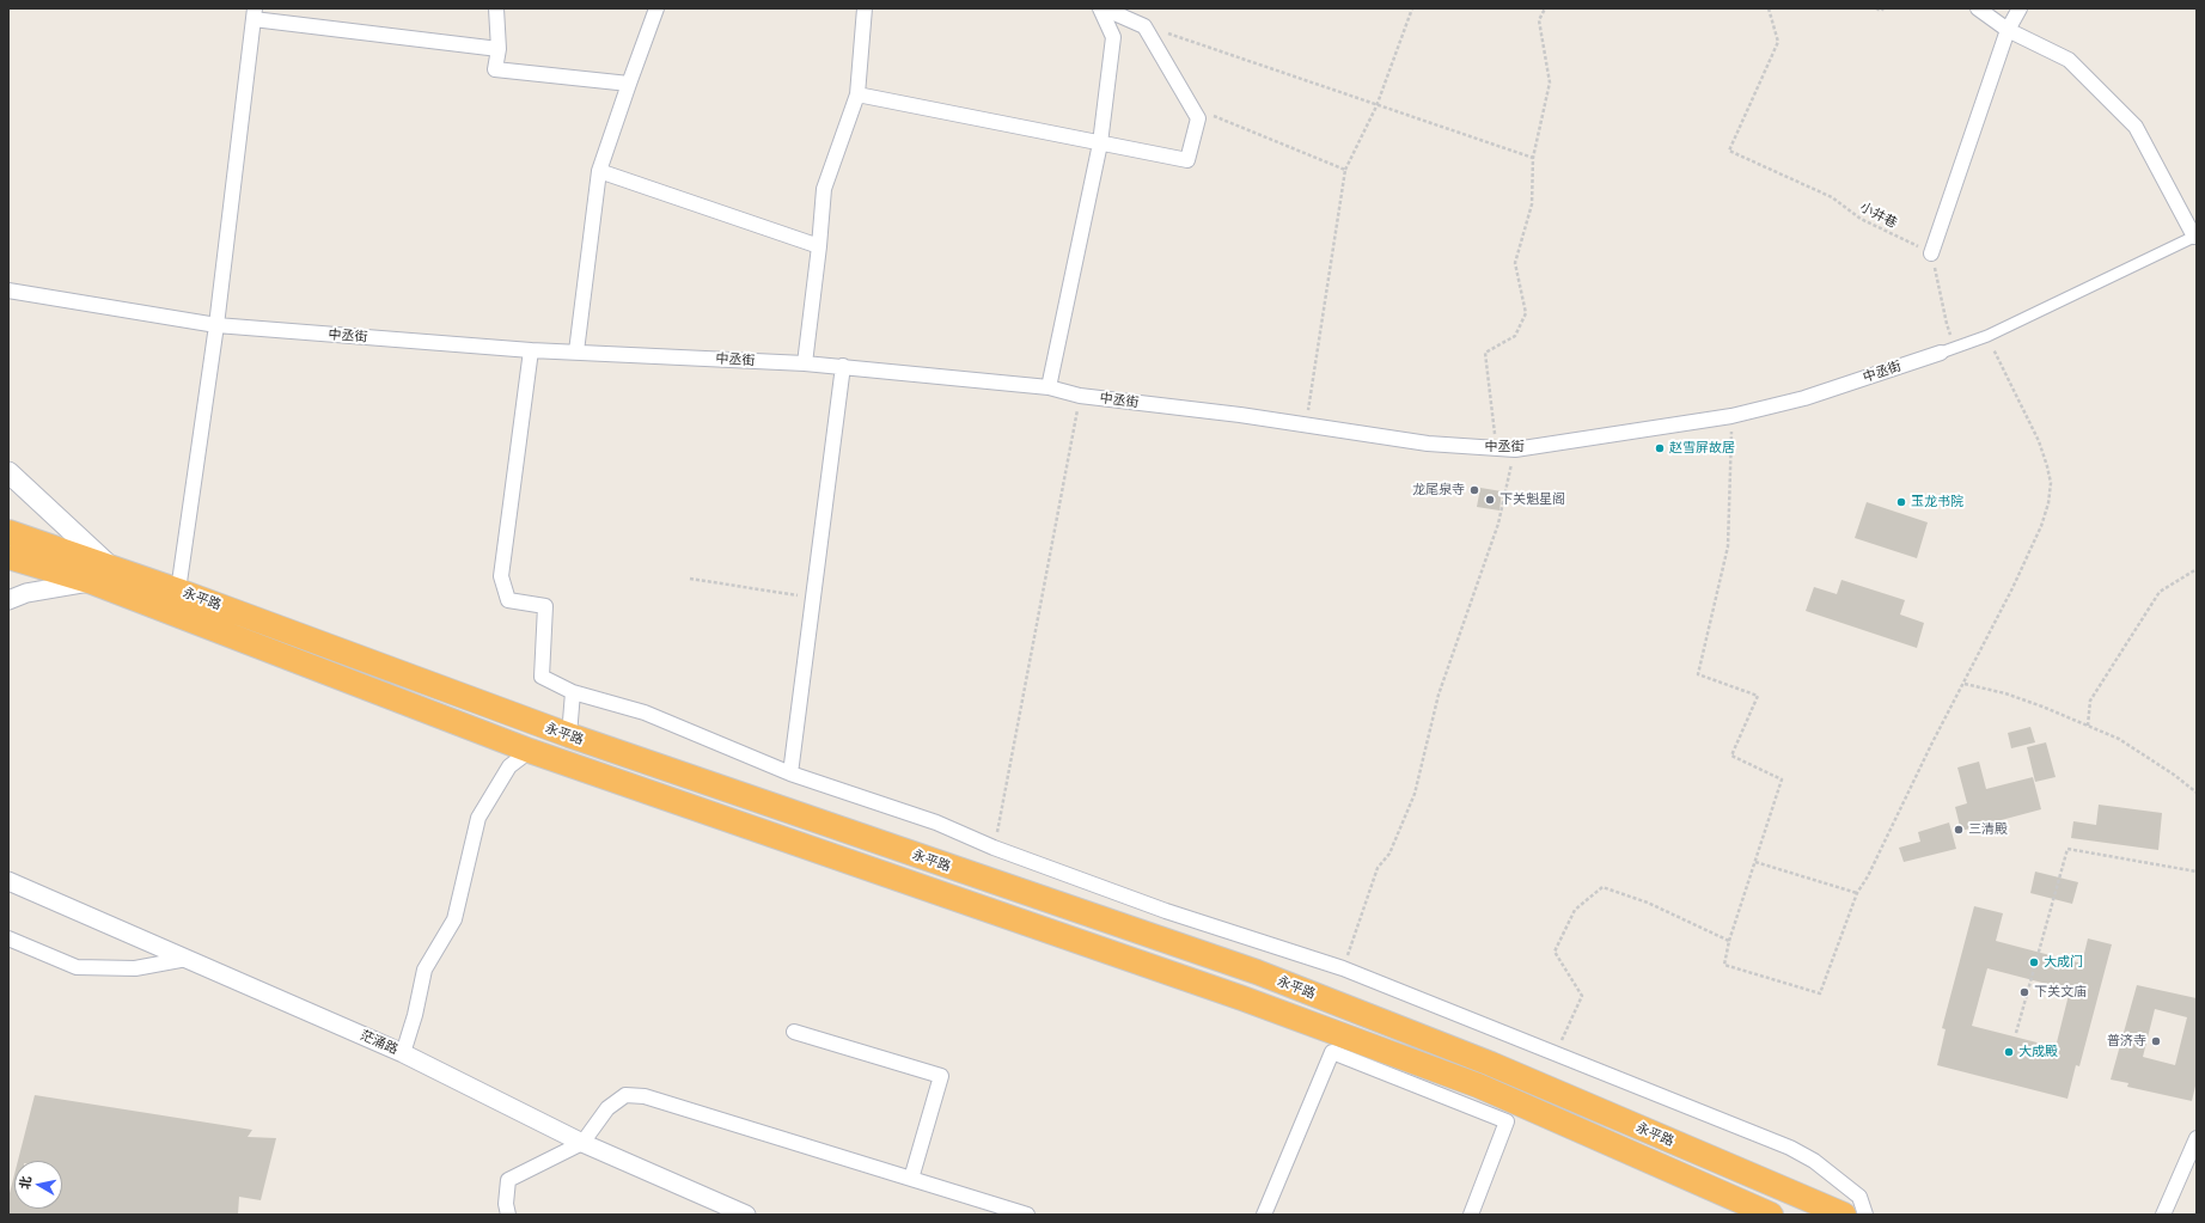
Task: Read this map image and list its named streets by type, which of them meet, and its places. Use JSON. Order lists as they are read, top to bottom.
{
  "streets": {
    "highway": ["永平路"],
    "street": ["中丞街", "茫涌路"],
    "path": ["小井巷"]
  },
  "places": [
    "赵雪屏故居",
    "龙尾泉寺",
    "下关魁星阁",
    "玉龙书院",
    "三清殿",
    "大成门",
    "下关文庙",
    "普济寺",
    "大成殿"
  ],
  "north": "left"
}
